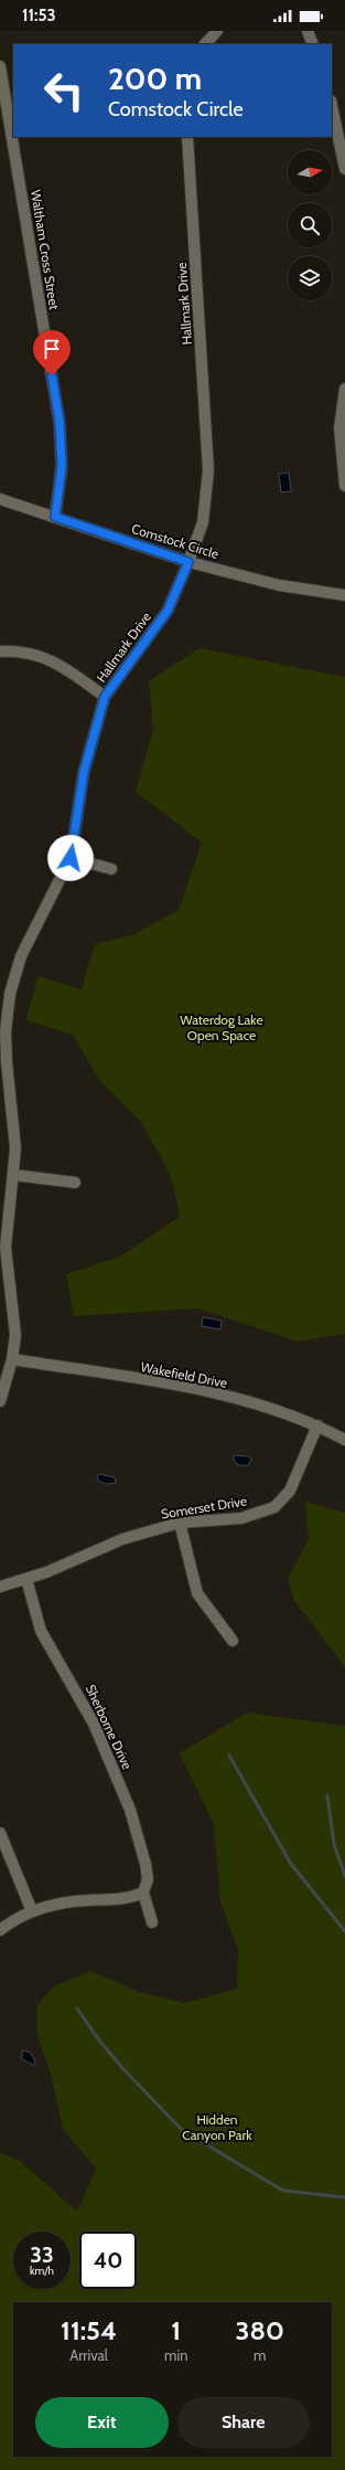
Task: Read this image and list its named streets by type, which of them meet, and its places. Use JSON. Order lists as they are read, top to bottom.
{
  "streets": {
    "street": [
      "Waltham Cross Street",
      "Hallmark Drive",
      "Comstock Circle",
      "Wakefield Drive",
      "Somerset Drive",
      "Sherborne Drive"
    ]
  },
  "crossings": [
    ["Waltham Cross Street", "Comstock Circle"],
    ["Hallmark Drive", "Comstock Circle"],
    ["Hallmark Drive", "Wakefield Drive"],
    ["Wakefield Drive", "Somerset Drive"],
    ["Somerset Drive", "Sherborne Drive"]
  ],
  "parks": ["Waterdog Lake Open Space", "Hidden Canyon Park"],
  "north": "right",
  "page": {
    "status": "11:53",
    "turn": ["200 m", "Comstock Circle"],
    "speed": "33 km/h",
    "limit": "40",
    "eta": [
      "11:54",
      "Arrival",
      "1",
      "min",
      "380",
      "m"
    ],
    "buttons": ["Exit", "Share"]
  }
}
